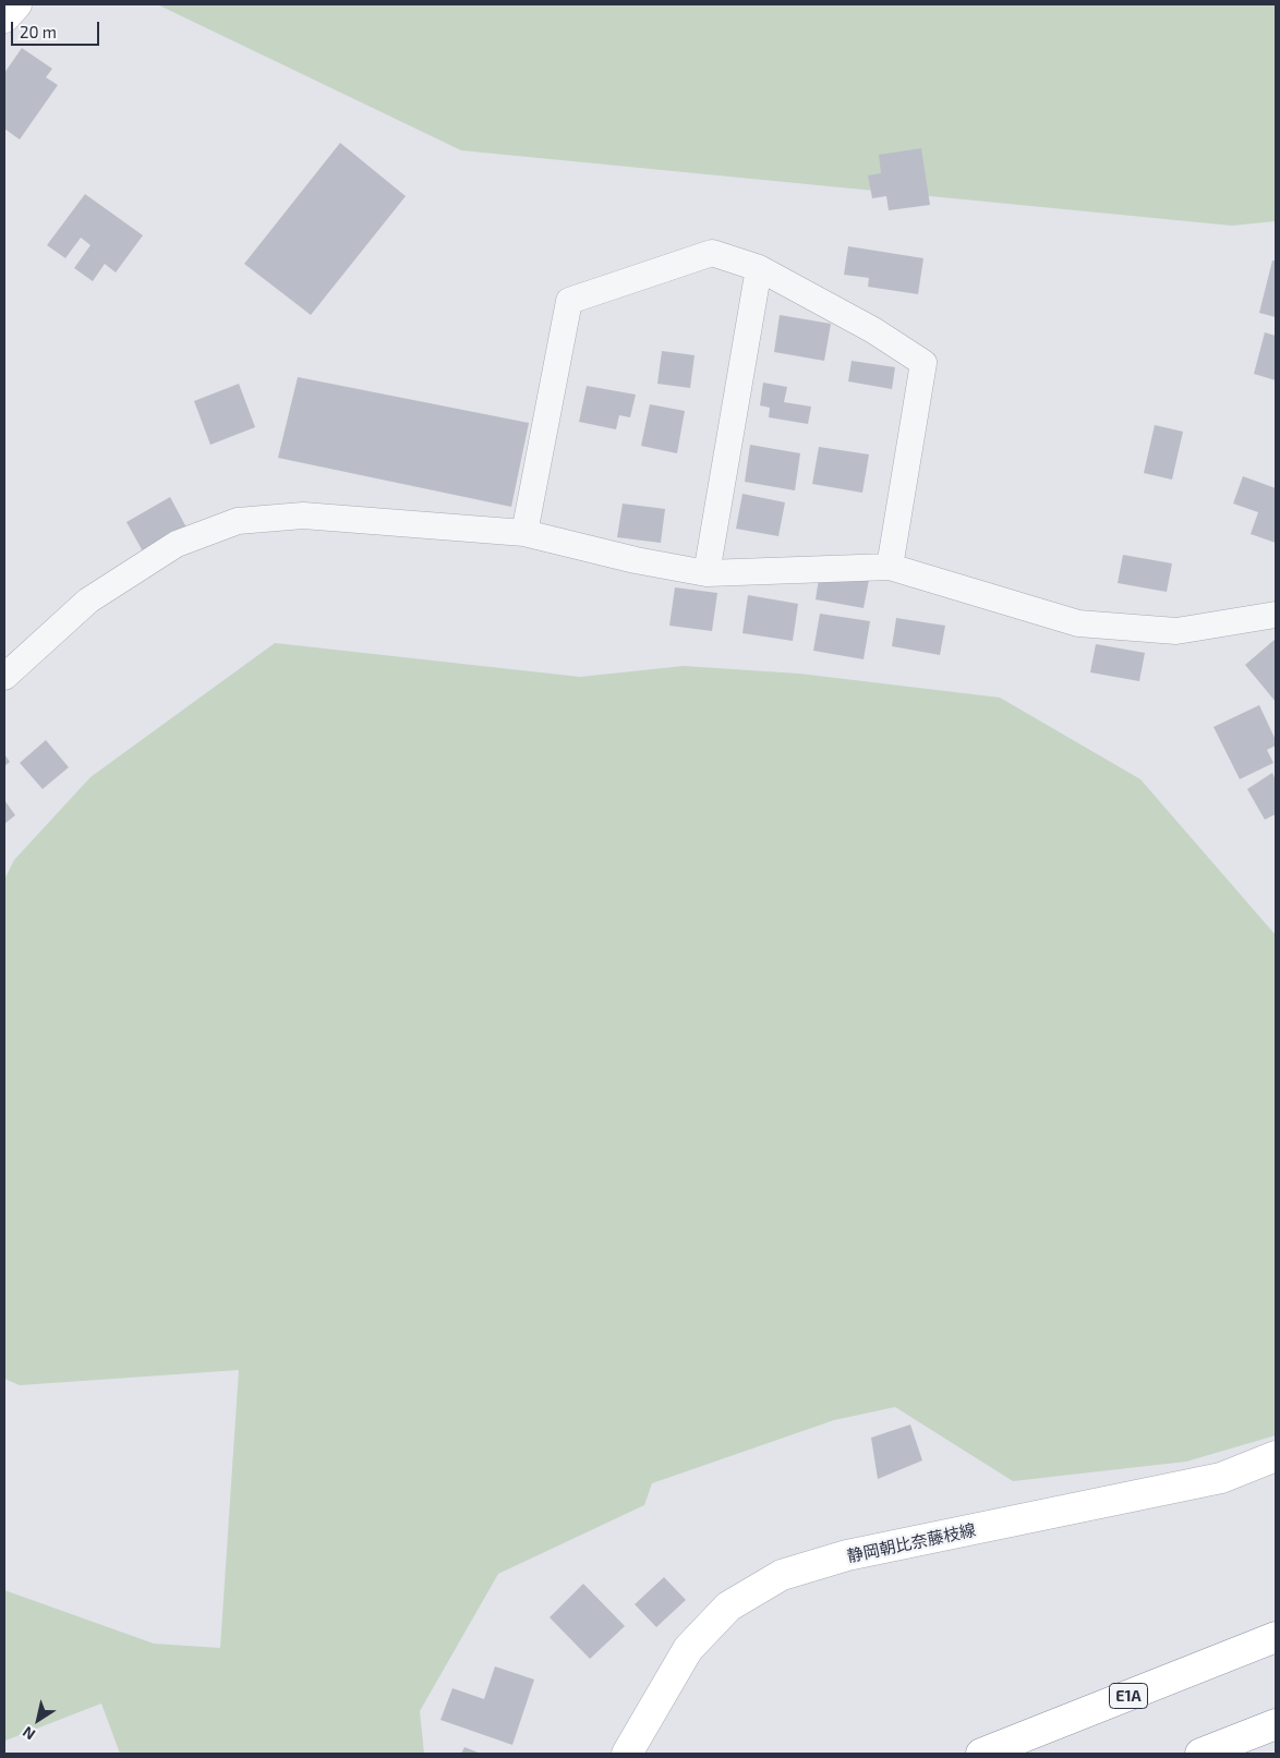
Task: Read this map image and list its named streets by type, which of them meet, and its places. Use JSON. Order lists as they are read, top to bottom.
{
  "streets": {
    "main road": ["静岡朝比奈藤枝線", "E1A"]
  },
  "scale_bar": "20 m",
  "north": "bottom left"
}
